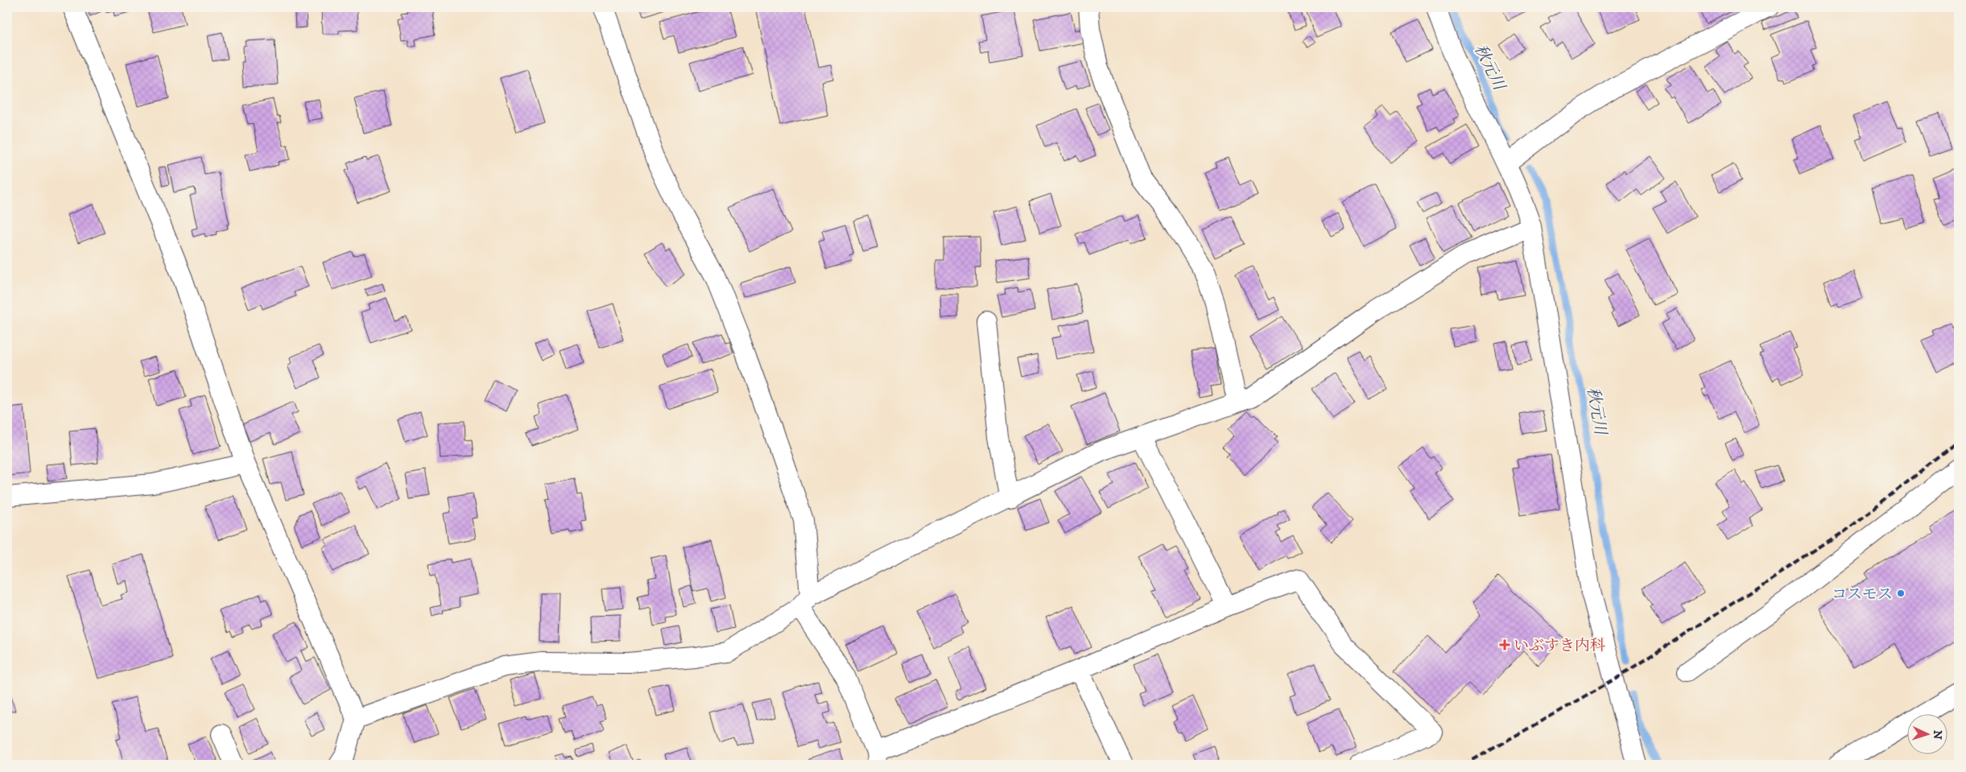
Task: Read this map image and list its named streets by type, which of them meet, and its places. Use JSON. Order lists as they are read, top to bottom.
{
  "water": ["秋元川"],
  "places": {
    "other": ["コスモス"],
    "health": ["いぶすき内科"]
  },
  "north": "right"
}
